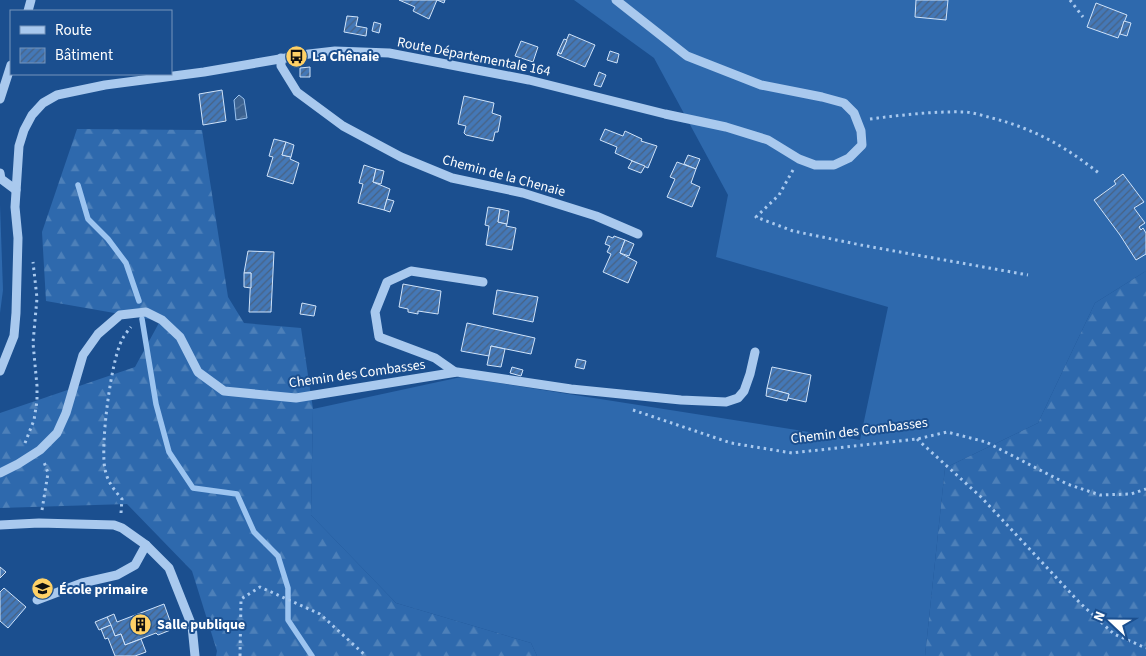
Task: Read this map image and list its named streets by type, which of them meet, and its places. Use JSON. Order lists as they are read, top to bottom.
{
  "streets": {
    "street": ["Route Départementale 164", "Chemin de la Chenaie", "Chemin des Combasses"]
  },
  "crossings": [
    ["Route Départementale 164", "Chemin de la Chenaie"]
  ],
  "places": {
    "bus stop": ["La Chênaie"],
    "school or university": ["École primaire"],
    "building": ["Salle publique"]
  },
  "legend": ["Route", "Bâtiment"],
  "north": "left"
}
